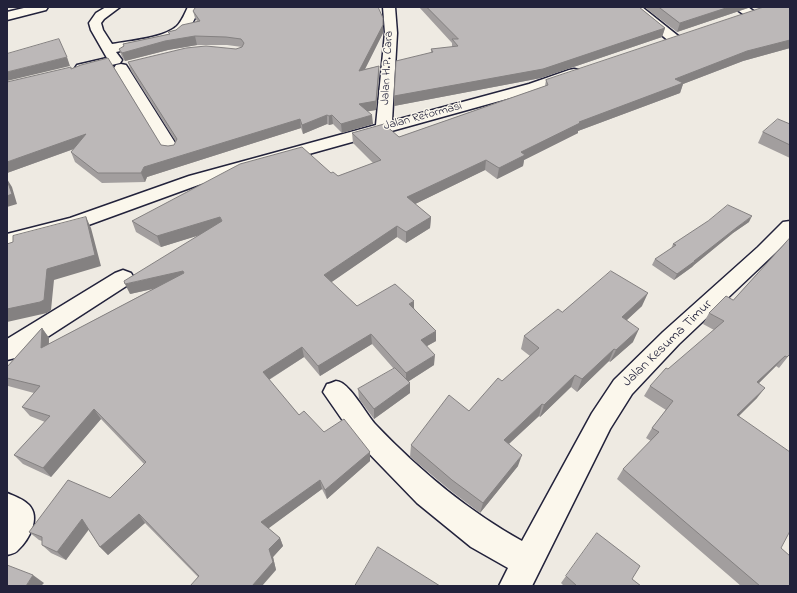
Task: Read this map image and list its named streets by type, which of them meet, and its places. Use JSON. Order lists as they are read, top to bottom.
{
  "streets": {
    "street": ["Jalan H.P. Cara", "Jalan Reformasi", "Jalan Kesuma Timur"]
  },
  "crossings": [
    ["Jalan H.P. Cara", "Jalan Reformasi"]
  ]
}
